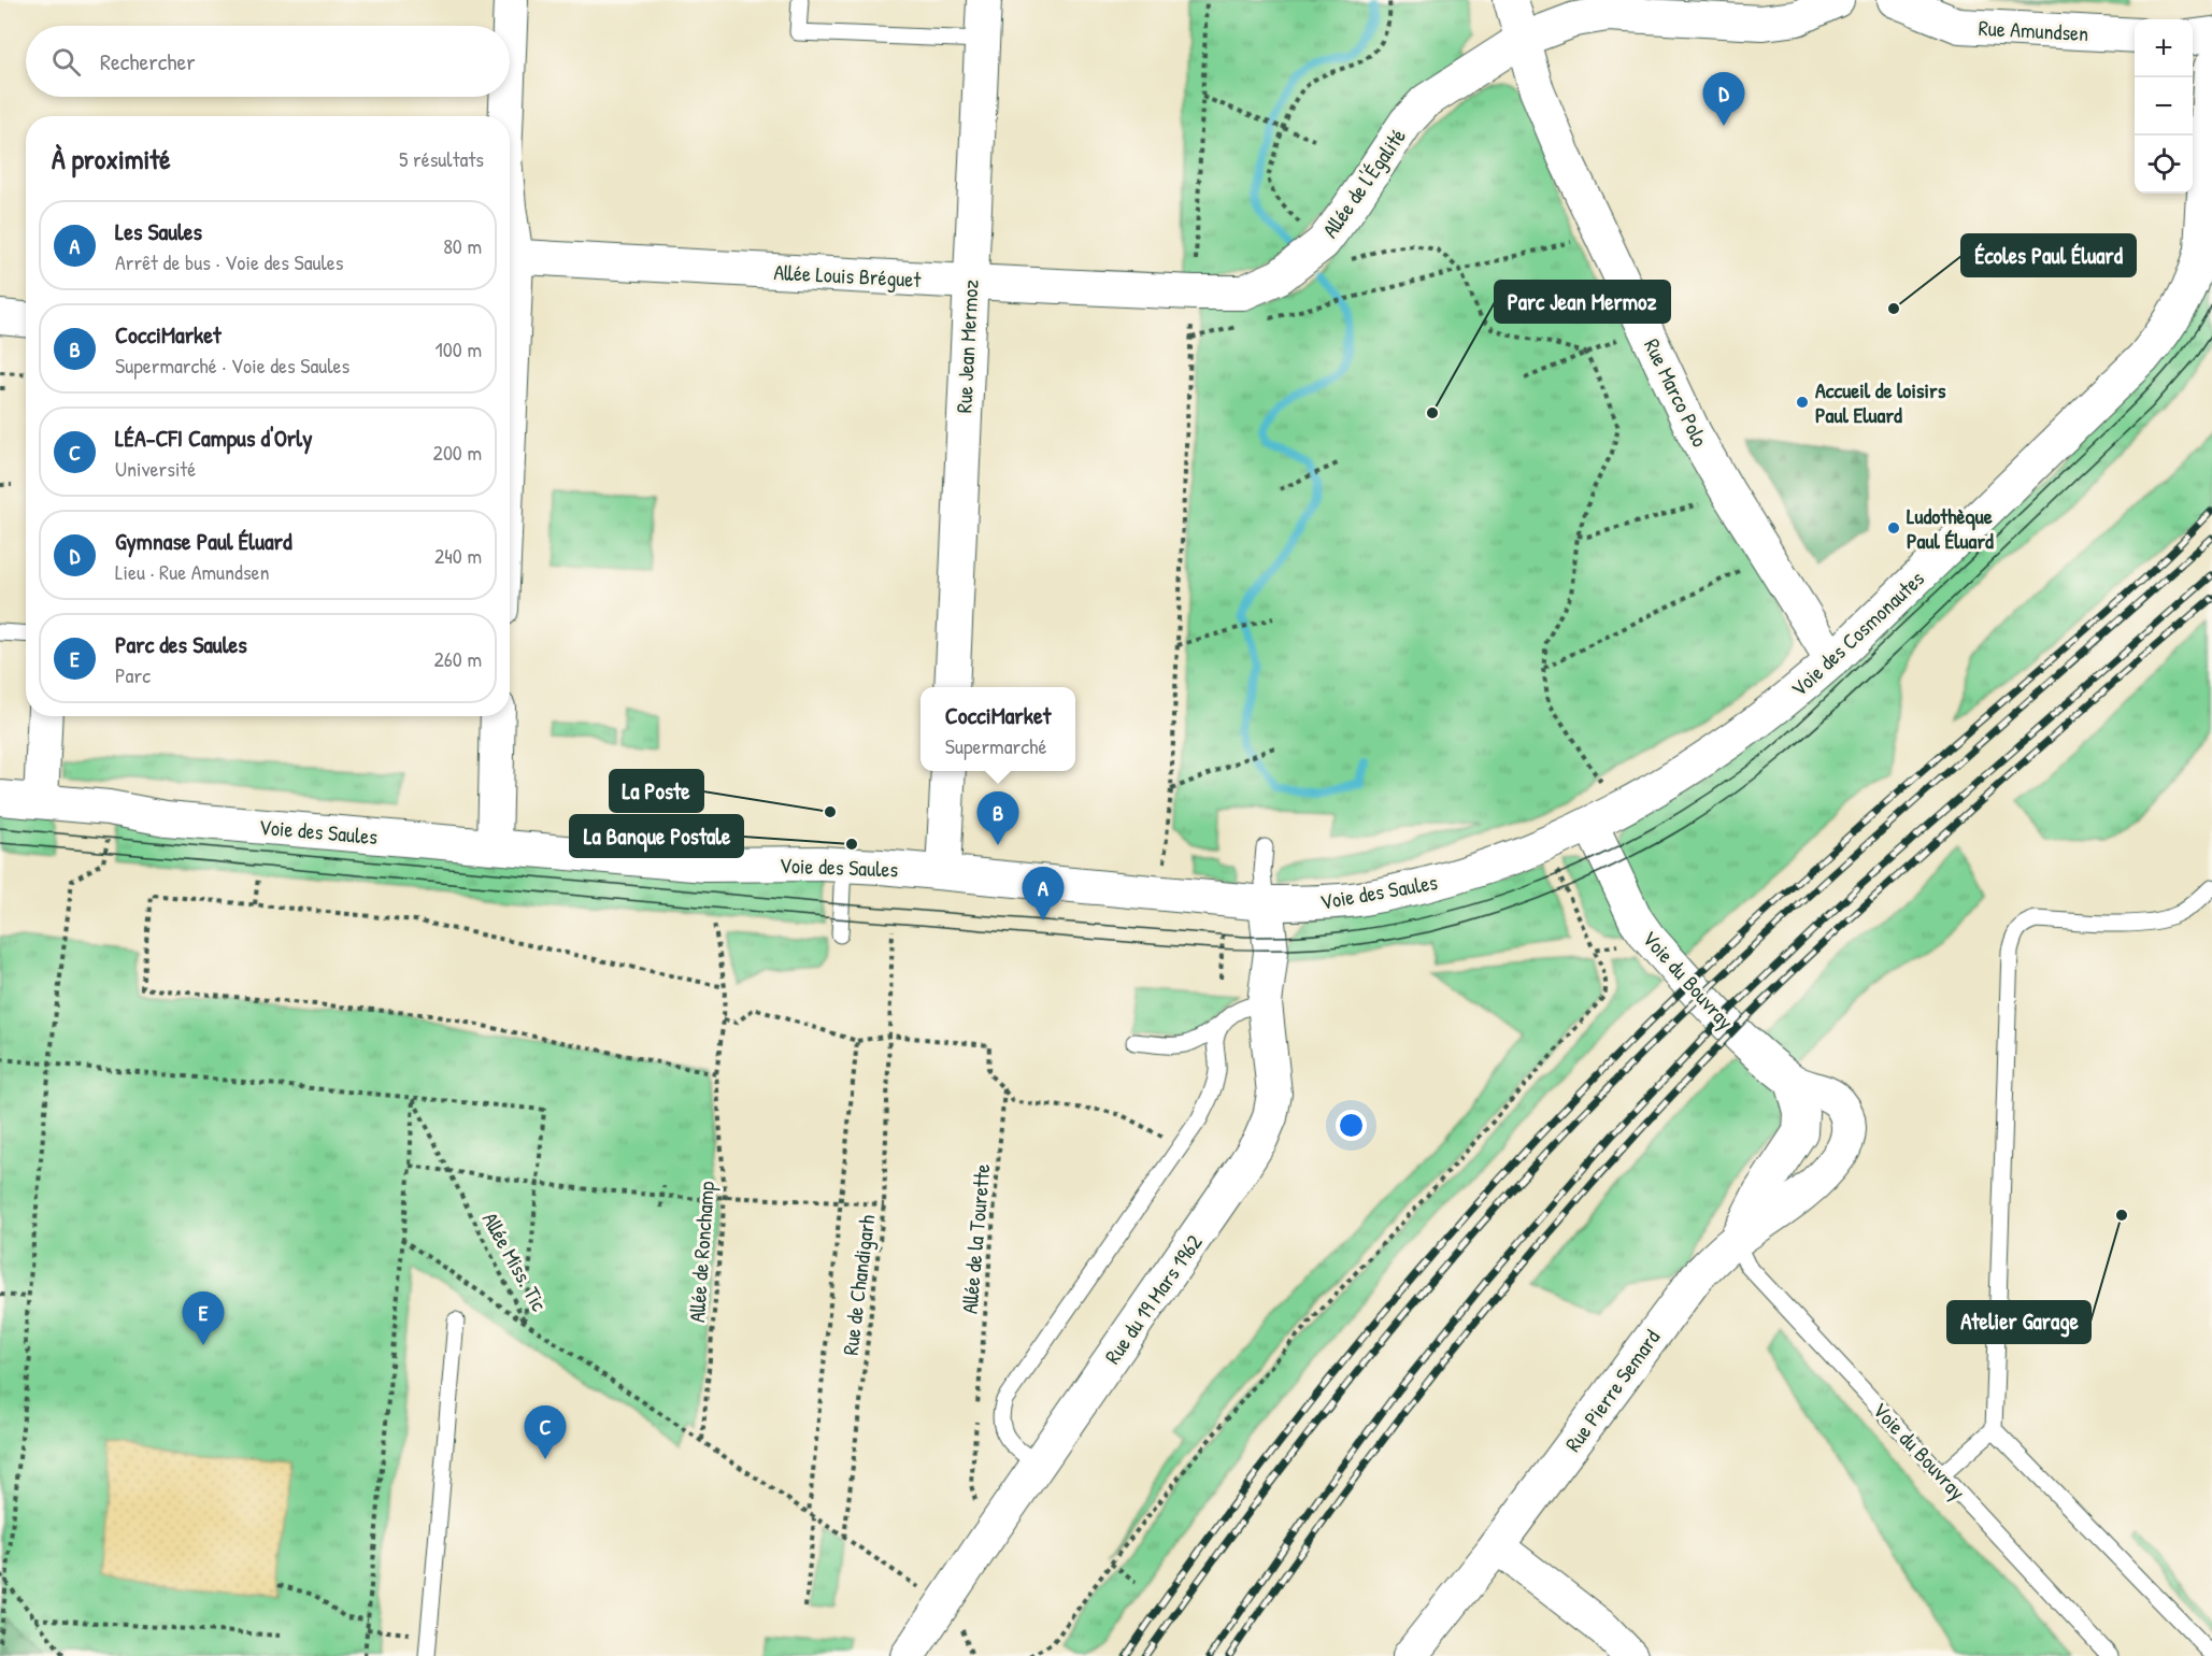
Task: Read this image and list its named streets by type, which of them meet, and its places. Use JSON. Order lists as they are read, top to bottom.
{
  "streets": {
    "street": [
      "Rue Amundsen",
      "Allée de l'Égalité",
      "Allée Louis Bréguet",
      "Rue Jean Mermoz",
      "Rue Marco Polo",
      "Voie des Cosmonautes",
      "Voie des Saules",
      "Voie du Bouvray",
      "Rue du 19 Mars 1962",
      "Rue Pierre Semard"
    ],
    "path": [
      "Allée de la Tourette",
      "Allée de Ronchamp",
      "Allée Miss. Tic",
      "Rue de Chandigarh"
    ]
  },
  "crossings": [
    ["Allée de l'Égalité", "Allée Louis Bréguet"],
    ["Allée de l'Égalité", "Rue Marco Polo"],
    ["Allée Louis Bréguet", "Rue Jean Mermoz"],
    ["Rue Marco Polo", "Voie des Cosmonautes"],
    ["Voie des Cosmonautes", "Voie des Saules"],
    ["Voie des Cosmonautes", "Voie du Bouvray"],
    ["Voie des Saules", "Voie du Bouvray"],
    ["Voie des Saules", "Rue du 19 Mars 1962"],
    ["Voie du Bouvray", "Rue Pierre Semard"],
    ["Allée de Ronchamp", "Allée Miss. Tic"],
    ["Allée Miss. Tic", "Rue de Chandigarh"]
  ],
  "places": [
    "Écoles Paul Éluard",
    "Accueil de loisirs Paul Eluard",
    "Parc Jean Mermoz",
    "Ludothèque Paul Éluard",
    "La Poste",
    "La Banque Postale",
    "Atelier Garage"
  ],
  "page": {
    "map_buttons": ["+", "−"],
    "search": "Rechercher",
    "pins": [
      "D",
      "B",
      "A",
      "E",
      "C"
    ],
    "heading": ["À proximité", "5 résultats"],
    "list": [
      {
        "mark": "A",
        "name": "Les Saules",
        "note": "Arrêt de bus · Voie des Saules",
        "value": "80 m"
      },
      {
        "mark": "B",
        "name": "CocciMarket",
        "note": "Supermarché · Voie des Saules",
        "value": "100 m"
      },
      {
        "mark": "C",
        "name": "LÉA-CFI Campus d'Orly",
        "note": "Université",
        "value": "200 m"
      },
      {
        "mark": "D",
        "name": "Gymnase Paul Éluard",
        "note": "Lieu · Rue Amundsen",
        "value": "240 m"
      },
      {
        "mark": "E",
        "name": "Parc des Saules",
        "note": "Parc",
        "value": "260 m"
      }
    ],
    "popup": ["CocciMarket", "Supermarché"]
  }
}
